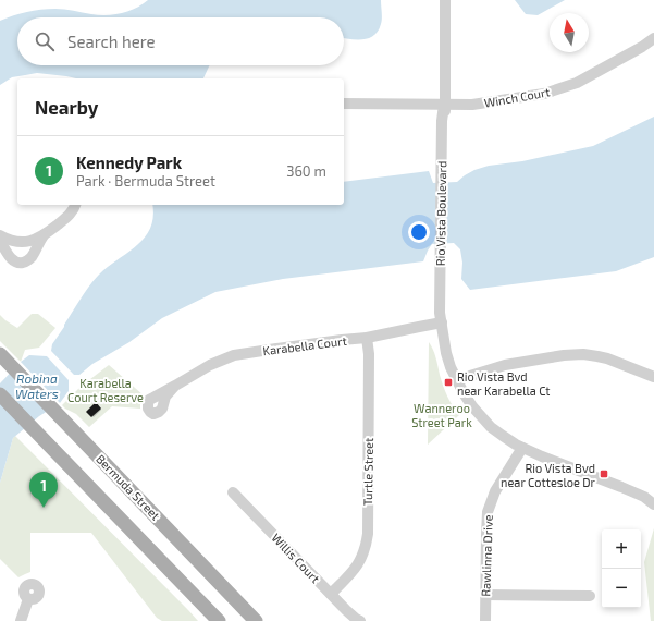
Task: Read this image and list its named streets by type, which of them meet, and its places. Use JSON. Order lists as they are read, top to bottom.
{
  "streets": {
    "main road": ["Bermuda Street"],
    "street": [
      "Winch Court",
      "Rio Vista Boulevard",
      "Karabella Court",
      "Turtle Street",
      "Rawlinna Drive",
      "Willis Court"
    ]
  },
  "crossings": [
    ["Winch Court", "Rio Vista Boulevard"],
    ["Rio Vista Boulevard", "Karabella Court"],
    ["Rio Vista Boulevard", "Rawlinna Drive"],
    ["Karabella Court", "Turtle Street"],
    ["Turtle Street", "Willis Court"]
  ],
  "water": ["Robina Waters"],
  "parks": ["Karabella Court Reserve", "Wanneroo Street Park"],
  "places": {
    "transit": ["Rio Vista Bvd near Karabella Ct", "Rio Vista Bvd near Cottesloe Dr"]
  },
  "north": "top",
  "page": {
    "search": "Search here",
    "heading": "Nearby",
    "list": [
      {
        "mark": "1",
        "name": "Kennedy Park",
        "note": "Park · Bermuda Street",
        "value": "360 m"
      }
    ],
    "pins": "1",
    "map_buttons": ["+", "−"]
  }
}
